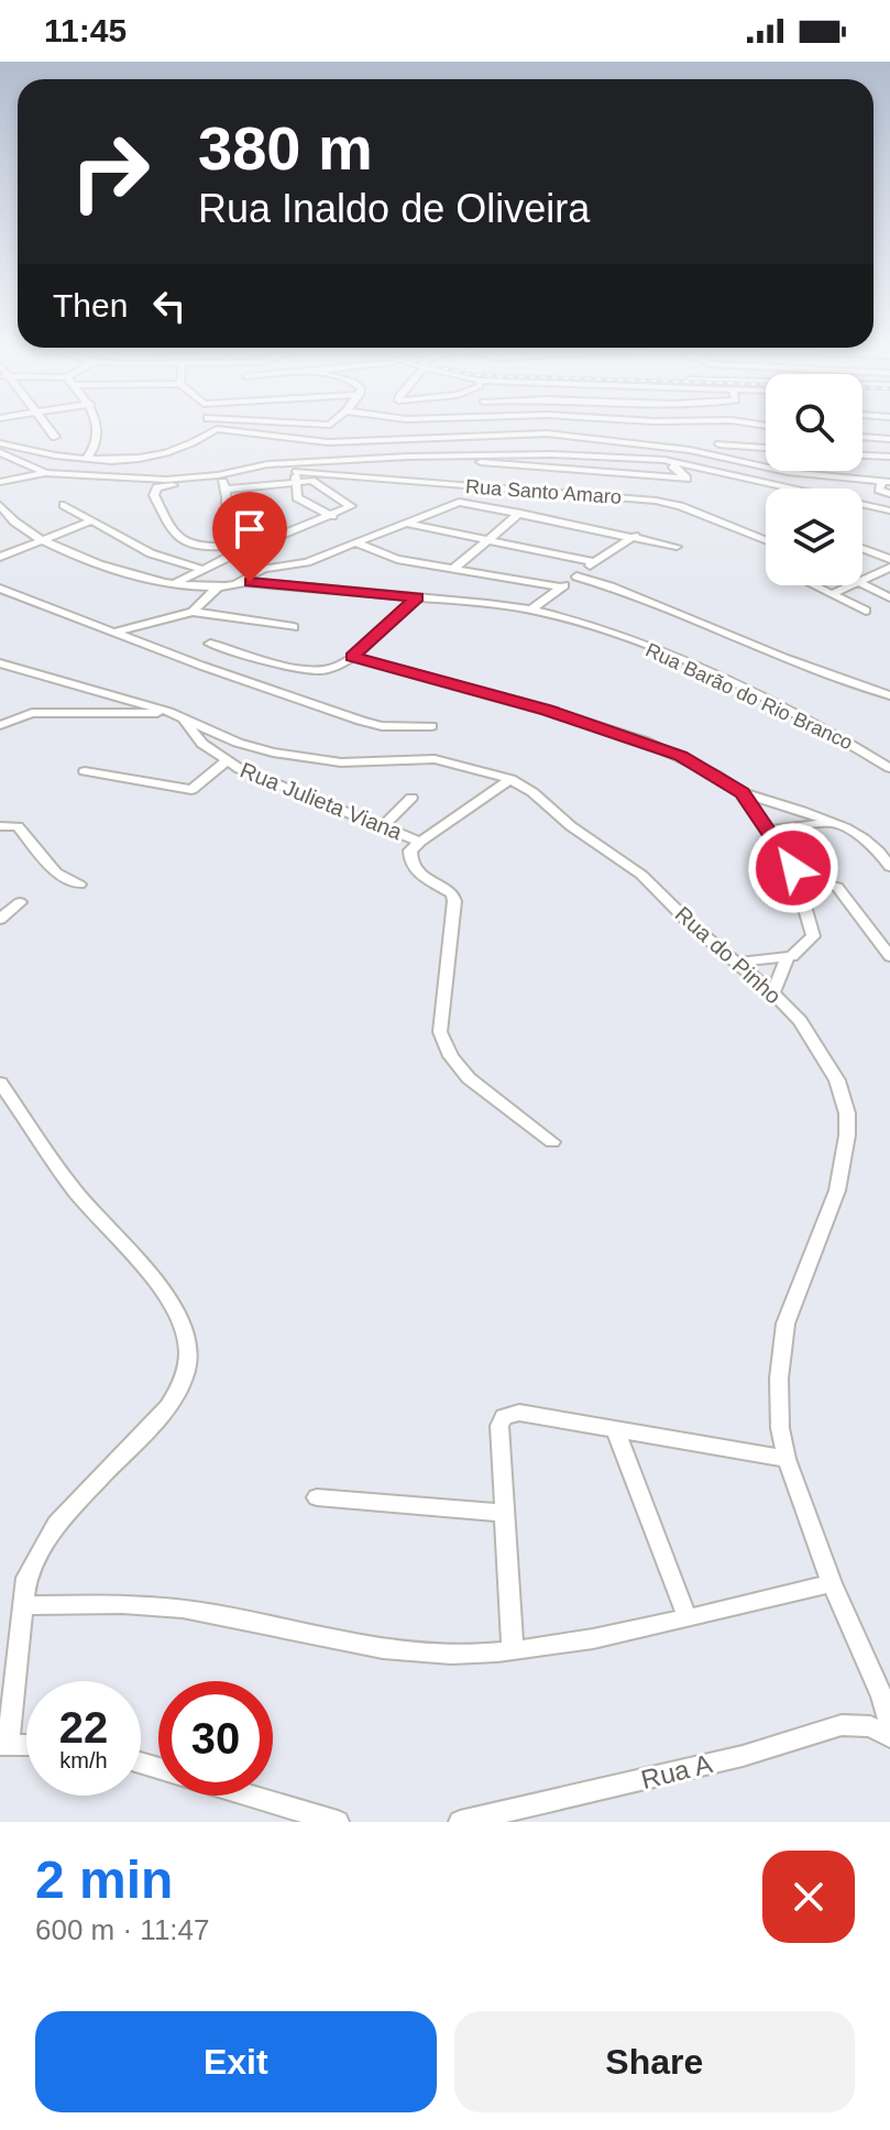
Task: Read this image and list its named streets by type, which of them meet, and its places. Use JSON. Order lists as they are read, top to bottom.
{
  "streets": {
    "street": [
      "Rua Santo Amaro",
      "Rua Barão do Rio Branco",
      "Rua Julieta Viana",
      "Rua do Pinho",
      "Rua A"
    ]
  },
  "crossings": [
    ["Rua Julieta Viana", "Rua do Pinho"]
  ],
  "page": {
    "status": "11:45",
    "turn": ["380 m", "Rua Inaldo de Oliveira"],
    "then": "Then",
    "speed": "22 km/h",
    "limit": "30",
    "heading": ["2 min", "600 m · 11:47"],
    "buttons": ["Exit", "Share"]
  }
}
